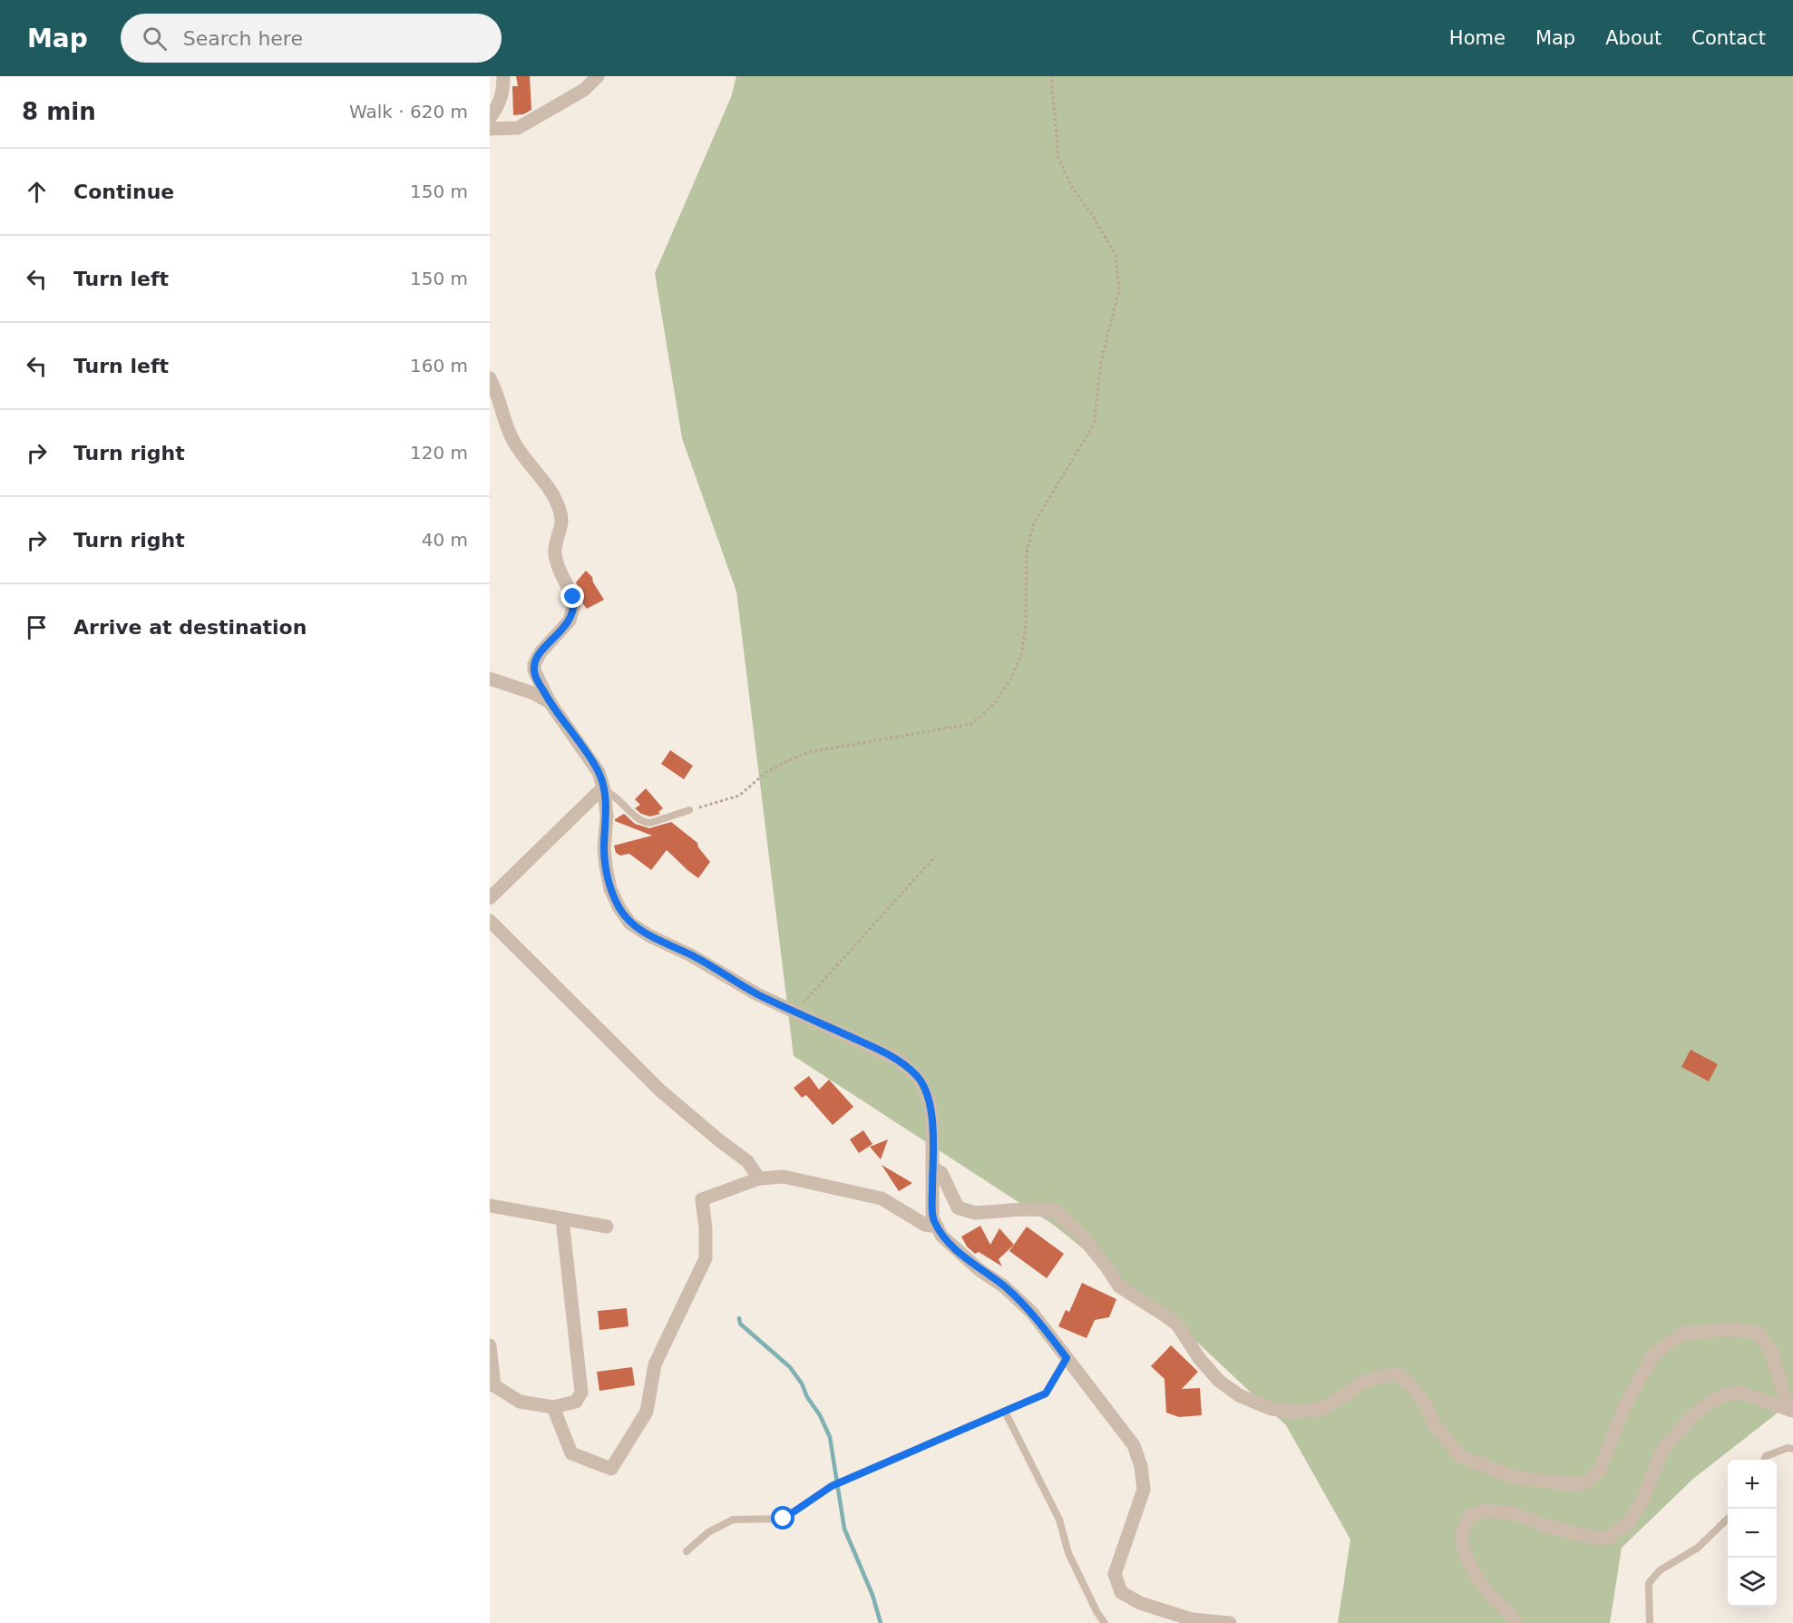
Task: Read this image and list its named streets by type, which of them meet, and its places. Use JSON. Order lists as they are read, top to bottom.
{
  "page": {
    "header": "Map",
    "search": "Search here",
    "nav": [
      "Home",
      "Map",
      "About",
      "Contact"
    ],
    "heading": ["8 min", "Walk · 620 m"],
    "list": [
      ["Continue", "150 m"],
      ["Turn left", "150 m"],
      ["Turn left", "160 m"],
      ["Turn right", "120 m"],
      ["Turn right", "40 m"],
      "Arrive at destination"
    ],
    "map_buttons": ["+", "−"]
  }
}
